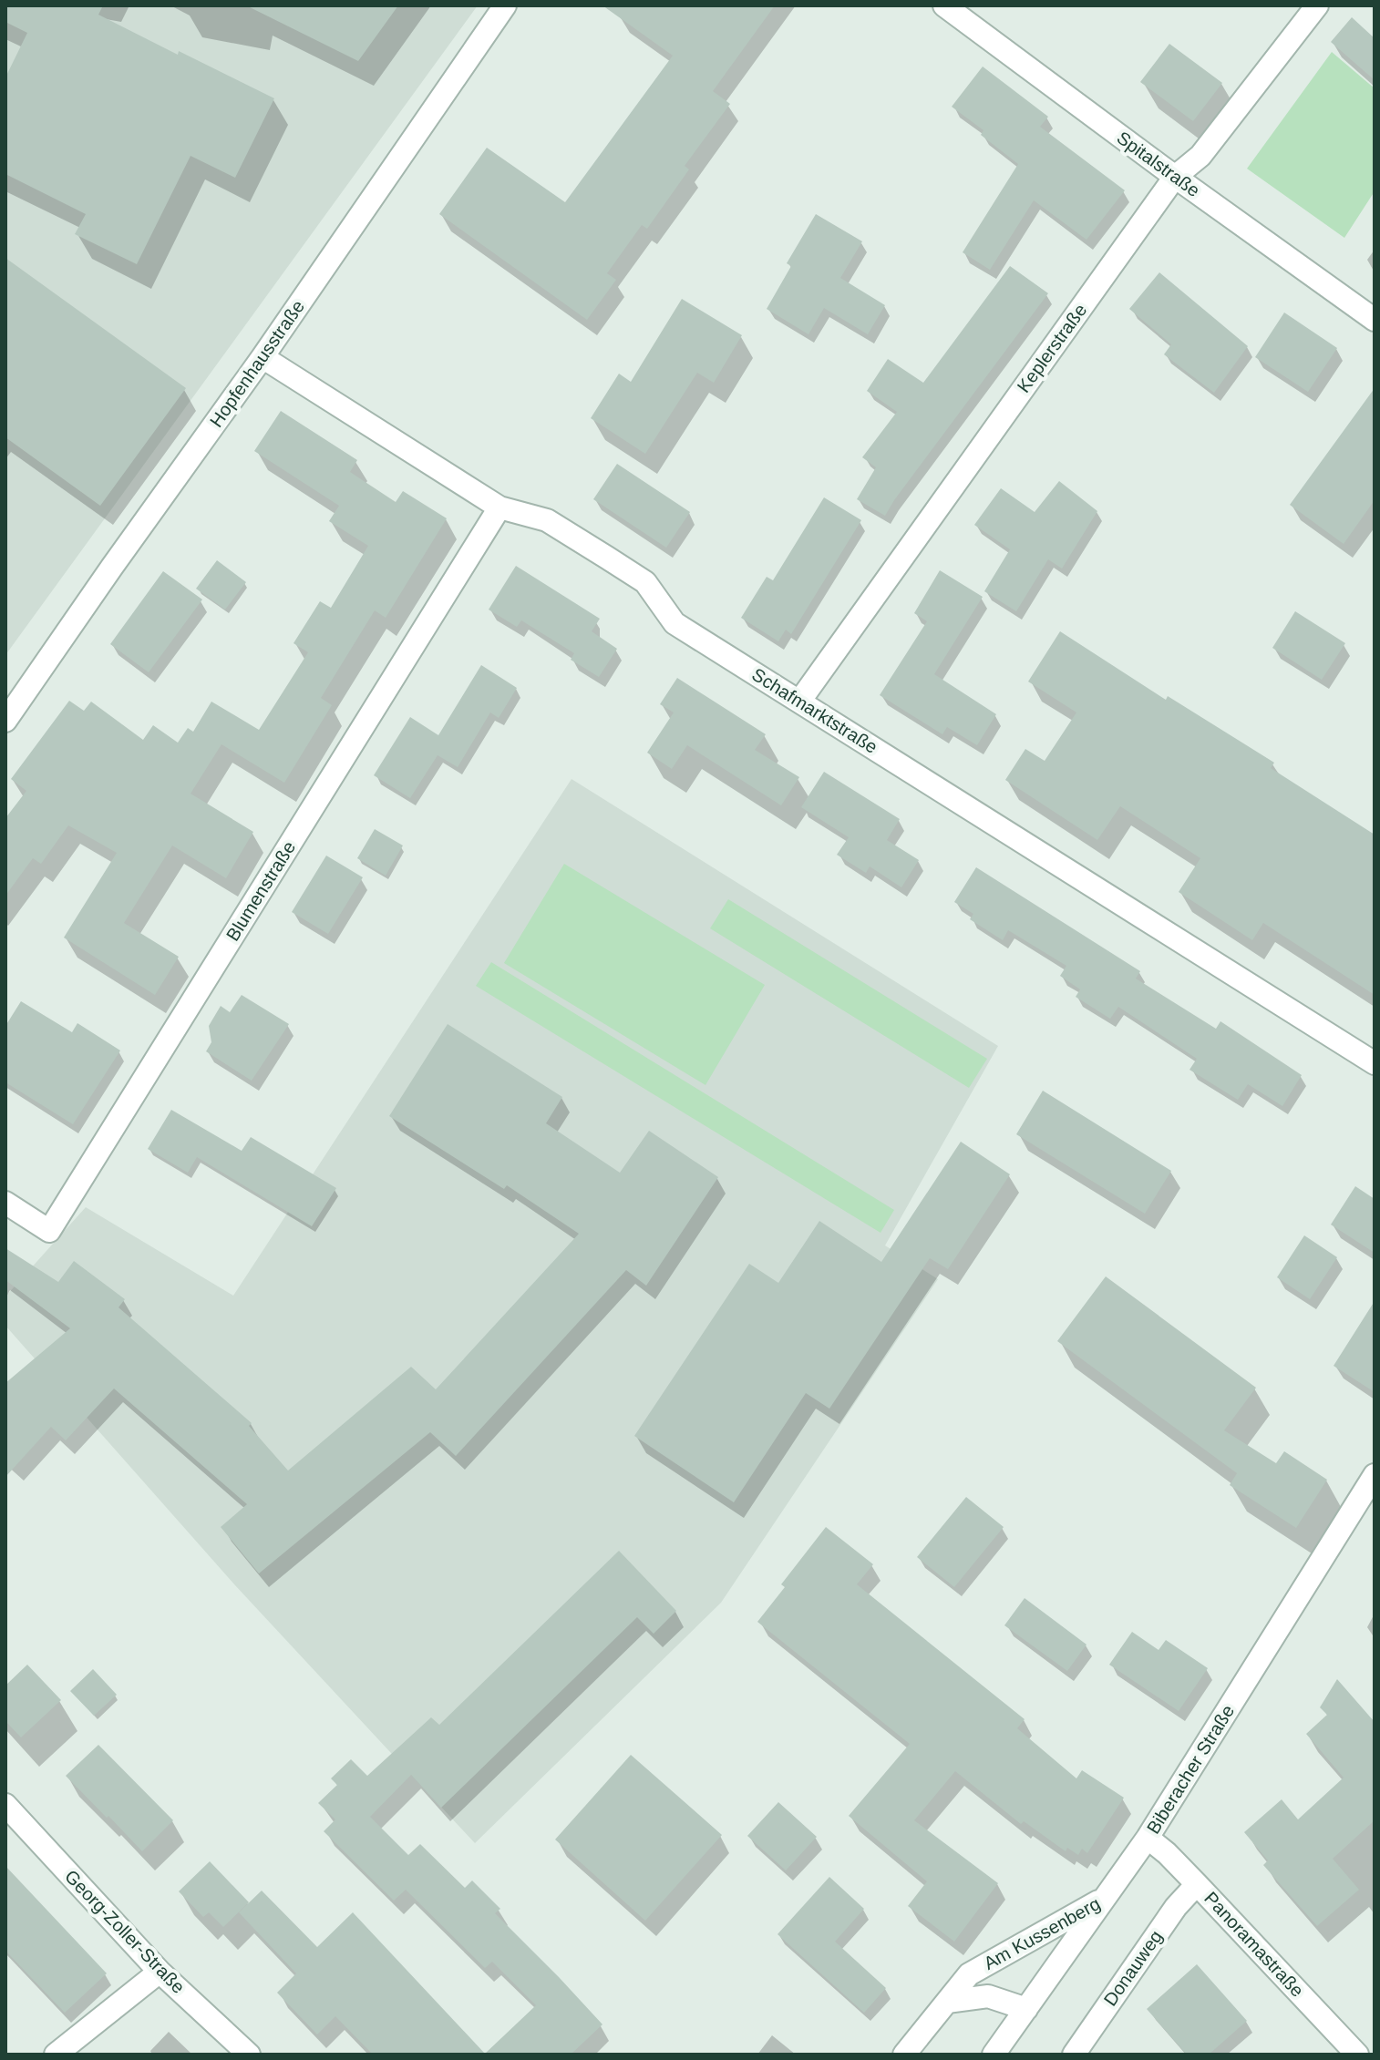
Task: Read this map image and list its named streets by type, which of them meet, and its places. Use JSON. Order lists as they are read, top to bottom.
{
  "streets": {
    "street": [
      "Spitalstraße",
      "Keplerstraße",
      "Hopfenhausstraße",
      "Schafmarktstraße",
      "Blumenstraße",
      "Biberacher Straße",
      "Georg-Zoller-Straße",
      "Am Kussenberg",
      "Panoramastraße",
      "Donauweg"
    ]
  },
  "crossings": [
    ["Spitalstraße", "Keplerstraße"],
    ["Keplerstraße", "Schafmarktstraße"],
    ["Hopfenhausstraße", "Schafmarktstraße"],
    ["Schafmarktstraße", "Blumenstraße"],
    ["Biberacher Straße", "Am Kussenberg"],
    ["Biberacher Straße", "Panoramastraße"],
    ["Panoramastraße", "Donauweg"]
  ]
}
